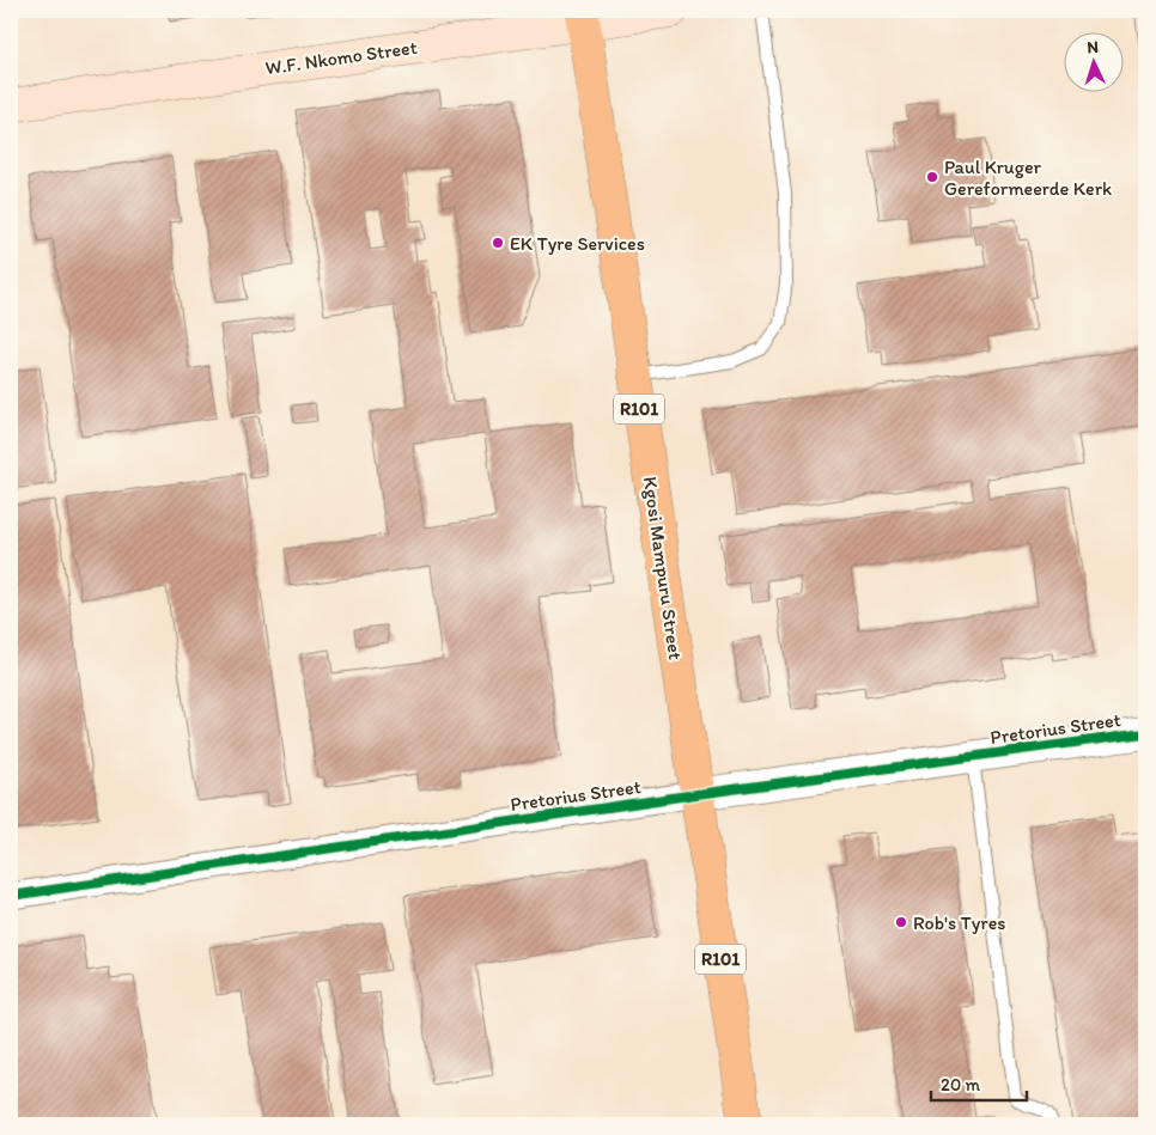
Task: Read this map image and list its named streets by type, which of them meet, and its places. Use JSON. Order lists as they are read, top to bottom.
{
  "streets": {
    "main road": ["W.F. Nkomo Street", "R101", "Kgosi Mampuru Street"],
    "street": ["Pretorius Street"]
  },
  "crossings": [
    ["W.F. Nkomo Street", "Kgosi Mampuru Street"],
    ["Kgosi Mampuru Street", "Pretorius Street"]
  ],
  "places": ["Paul Kruger Gereformeerde Kerk", "EK Tyre Services", "Rob's Tyres"],
  "scale_bar": "20 m",
  "north": "top"
}
